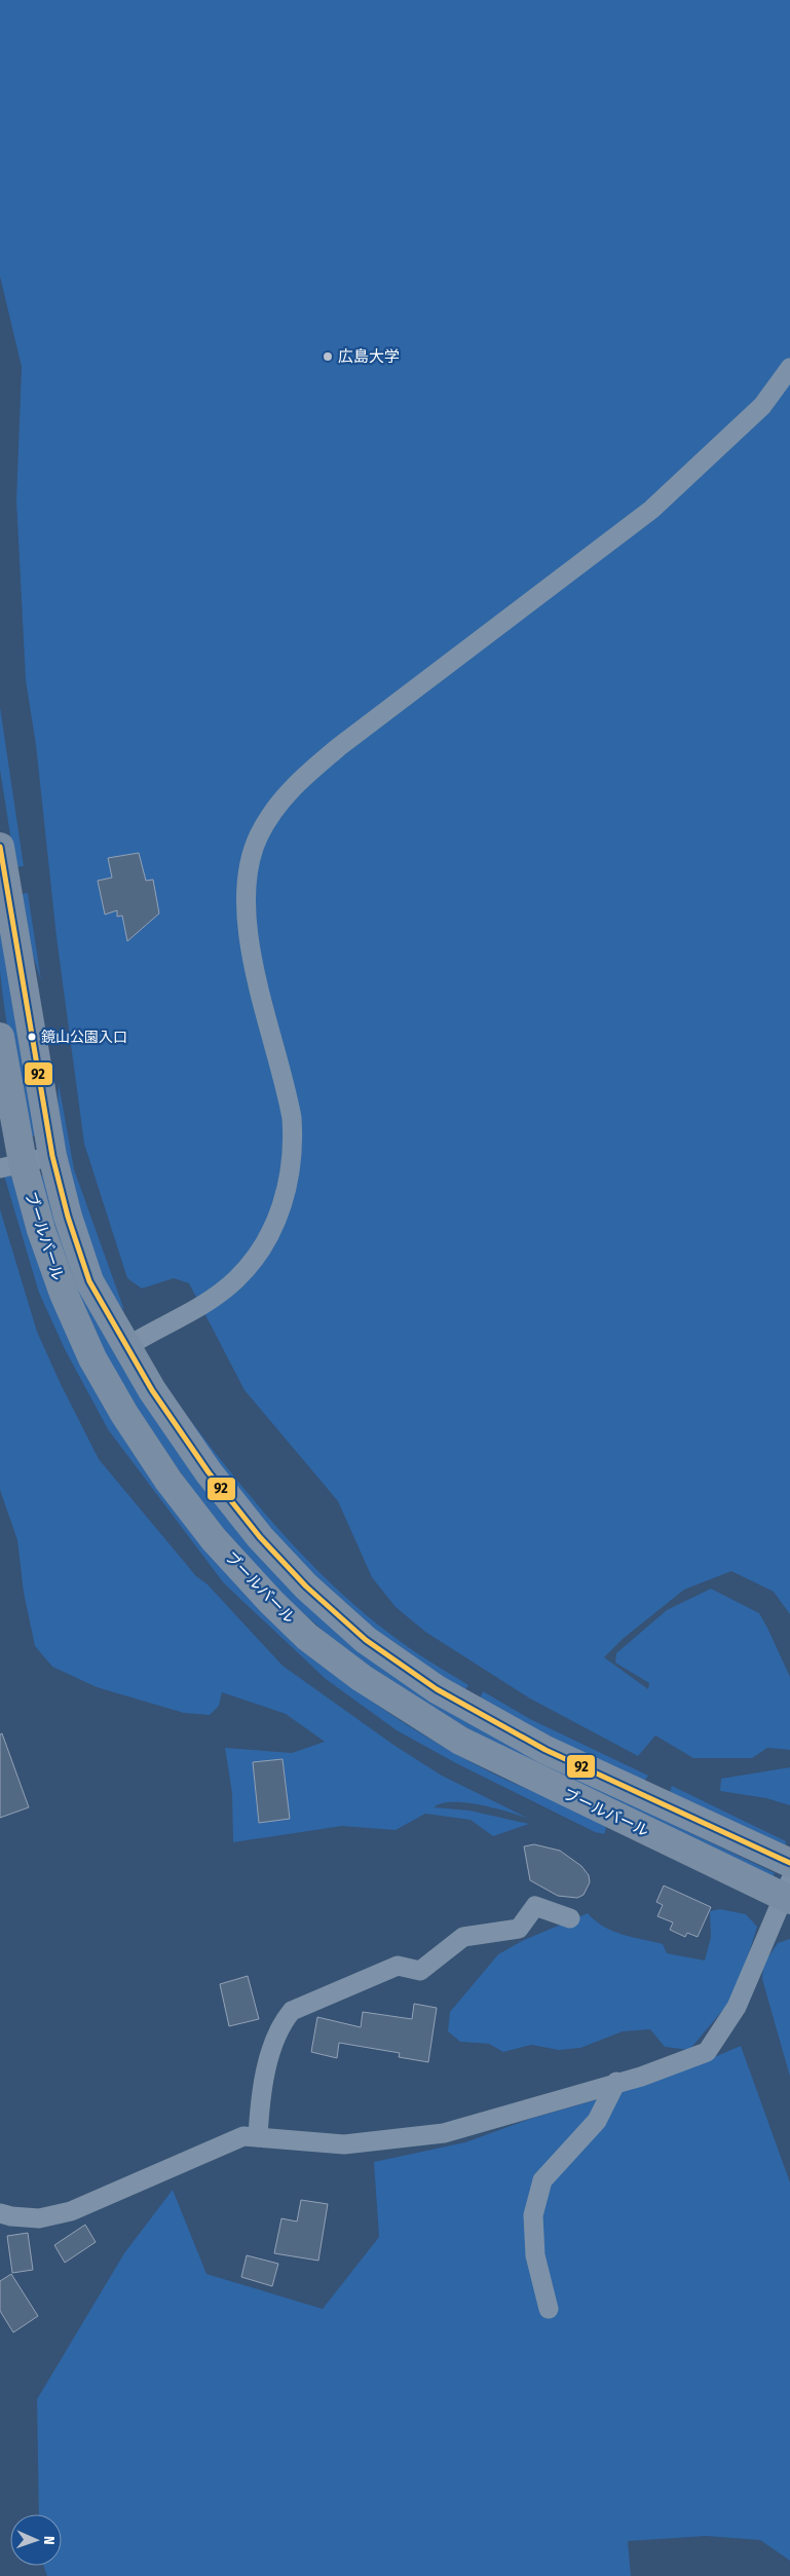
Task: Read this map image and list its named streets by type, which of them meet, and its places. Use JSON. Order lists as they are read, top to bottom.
{
  "streets": {
    "street": ["ブールバール"]
  },
  "places": ["広島大学", "鏡山公園入口"],
  "lines": ["transit line 92"],
  "north": "right"
}
